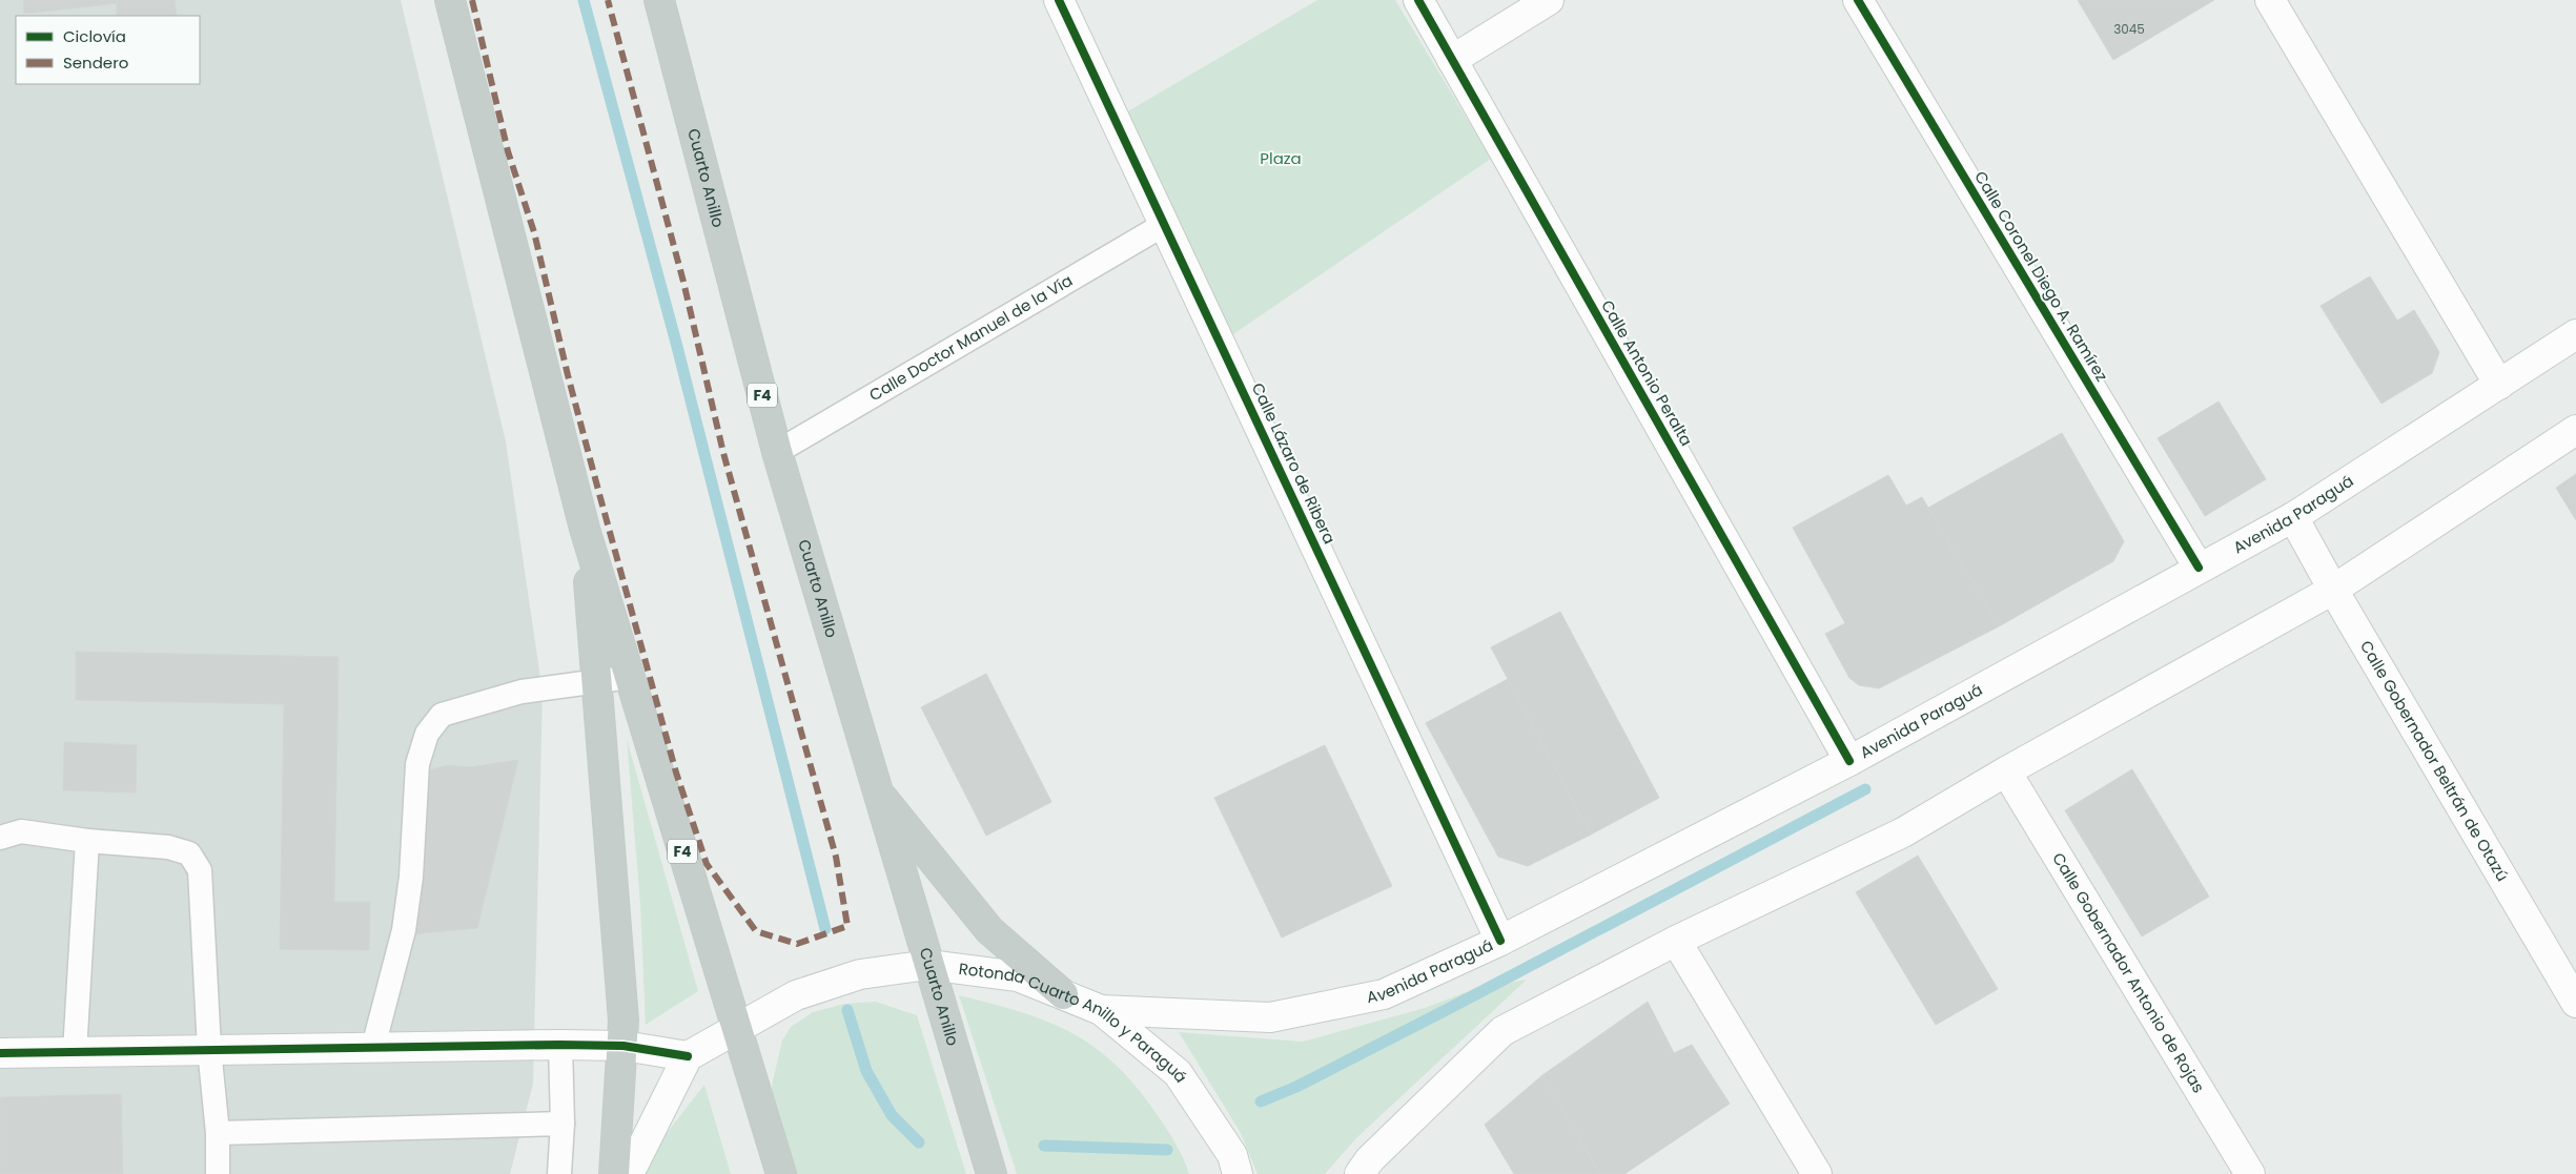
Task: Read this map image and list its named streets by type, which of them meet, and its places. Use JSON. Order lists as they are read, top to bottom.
{
  "streets": {
    "highway": ["Cuarto Anillo", "F4"],
    "street": [
      "Calle Coronel Diego A. Ramírez",
      "Calle Antonio Peralta",
      "Calle Lázaro de Ribera",
      "Avenida Paraguá",
      "Calle Gobernador Beltrán de Otazú",
      "Calle Gobernador Antonio de Rojas",
      "Rotonda Cuarto Anillo y Paraguá"
    ],
    "lane": ["Calle Doctor Manuel de la Vía"]
  },
  "crossings": [
    ["Cuarto Anillo", "Calle Doctor Manuel de la Vía"],
    ["Cuarto Anillo", "Rotonda Cuarto Anillo y Paraguá"],
    ["Calle Coronel Diego A. Ramírez", "Avenida Paraguá"],
    ["Calle Doctor Manuel de la Vía", "Calle Lázaro de Ribera"],
    ["Calle Antonio Peralta", "Avenida Paraguá"],
    ["F4", "Rotonda Cuarto Anillo y Paraguá"],
    ["Calle Lázaro de Ribera", "Avenida Paraguá"],
    ["Avenida Paraguá", "Calle Gobernador Beltrán de Otazú"],
    ["Avenida Paraguá", "Rotonda Cuarto Anillo y Paraguá"]
  ],
  "parks": ["Plaza"],
  "house_numbers": ["3045"],
  "legend": ["Ciclovía", "Sendero"]
}
